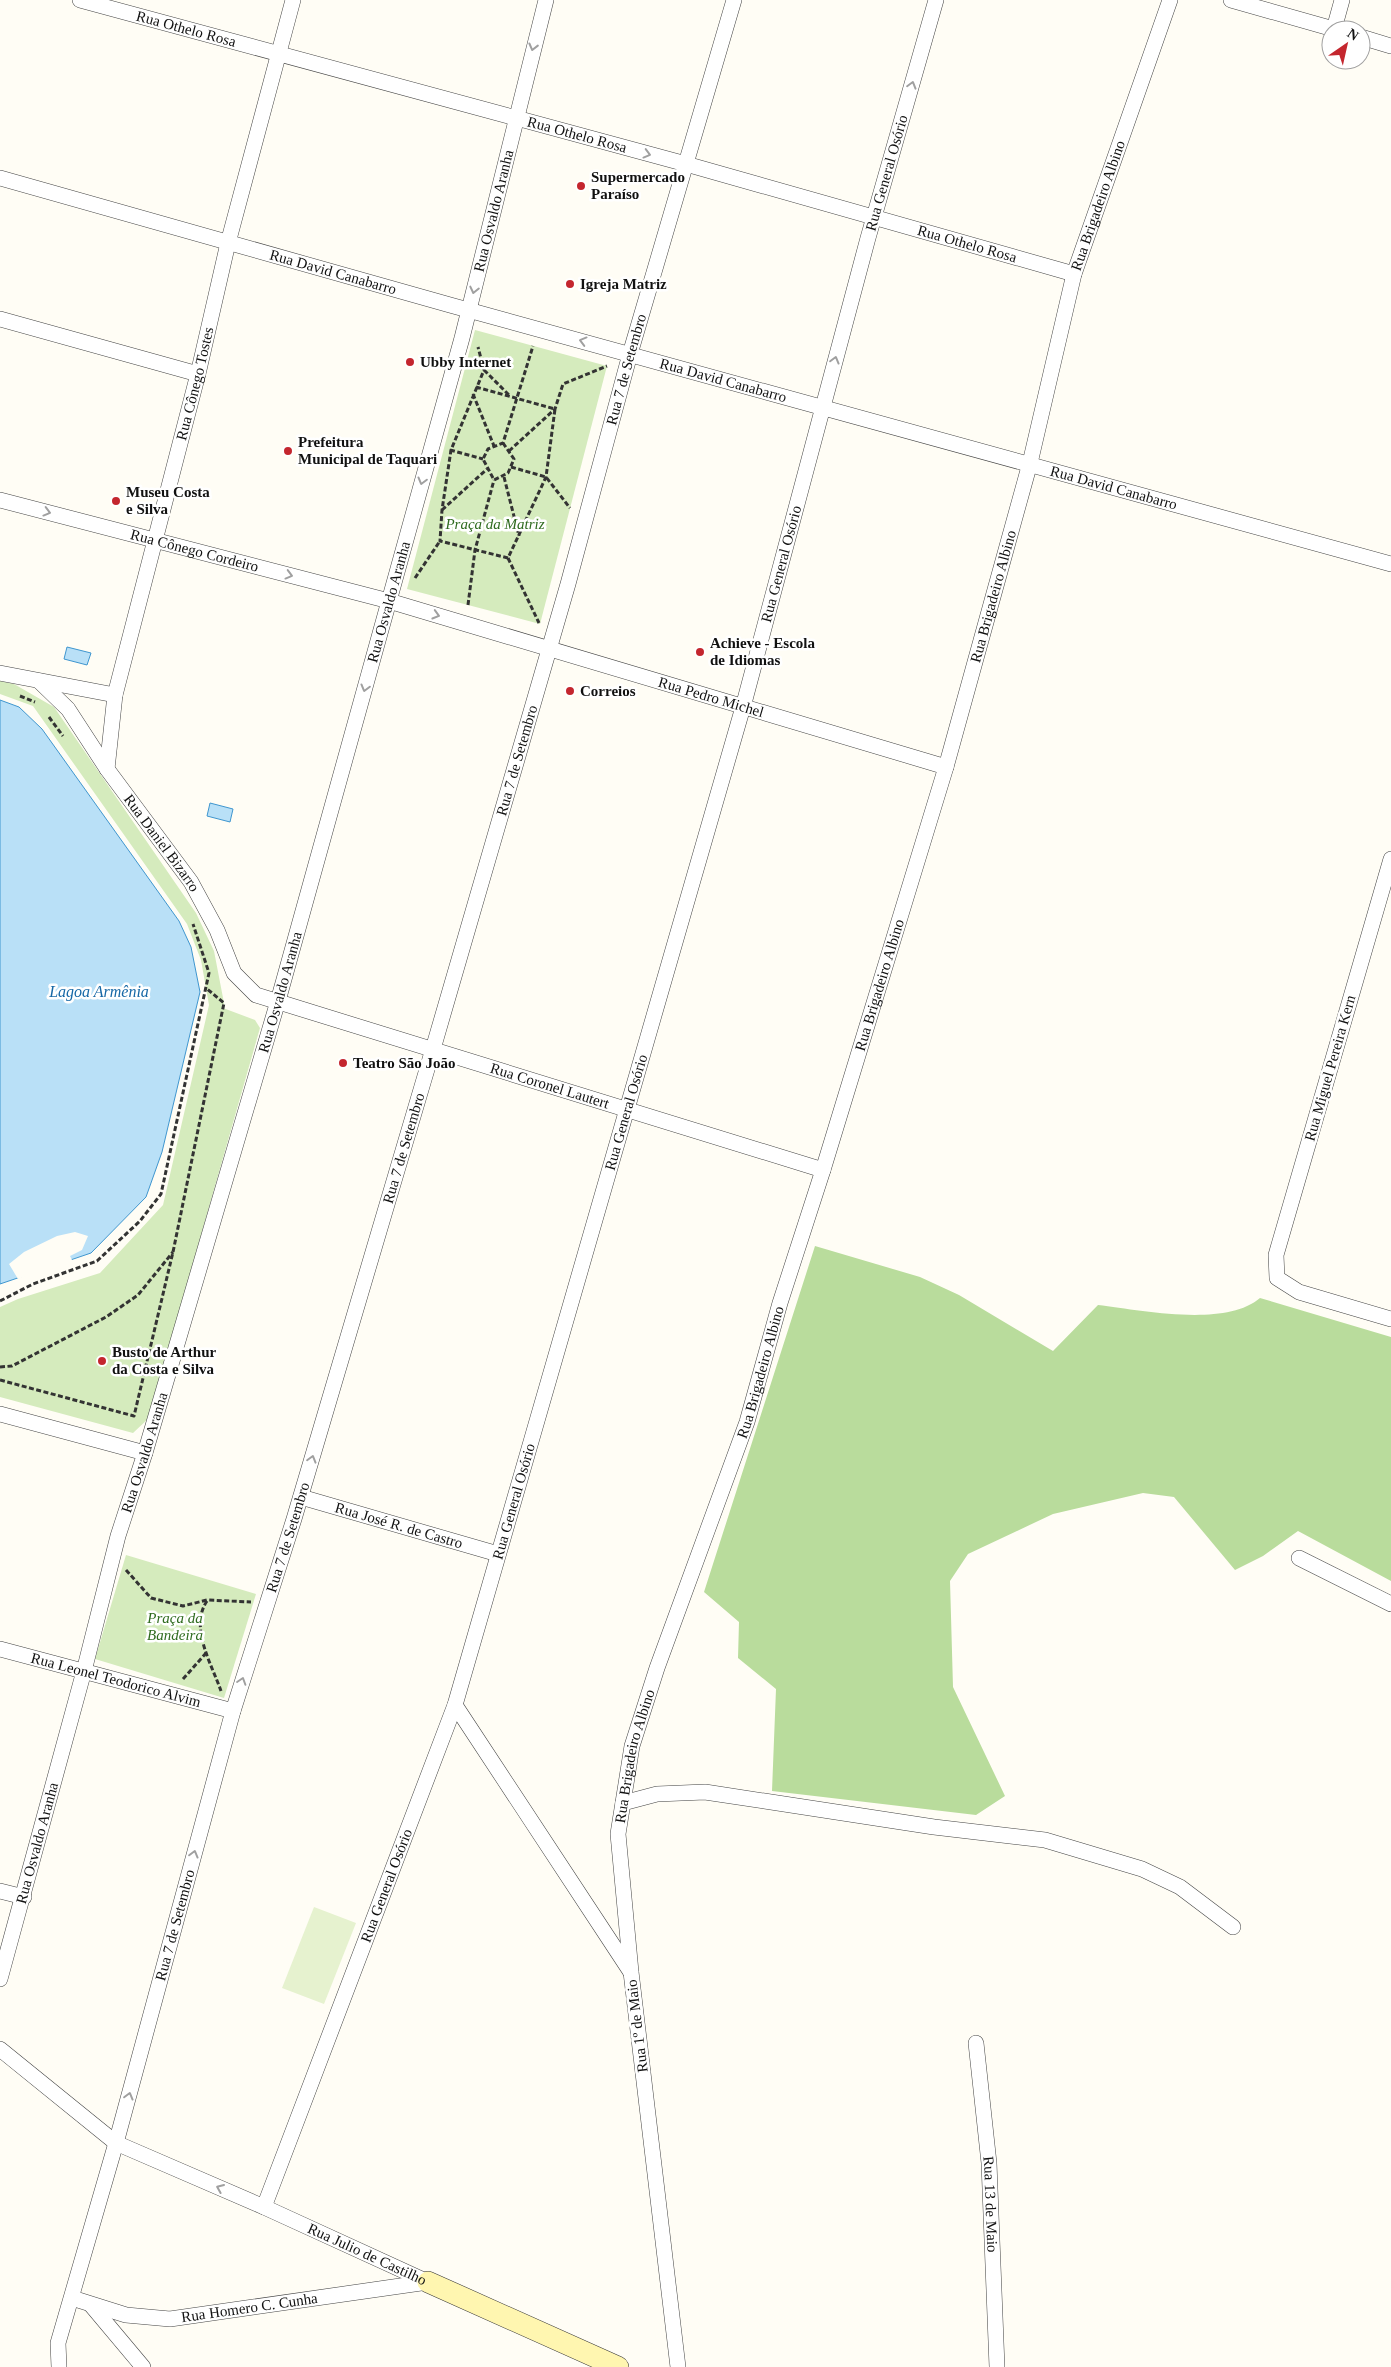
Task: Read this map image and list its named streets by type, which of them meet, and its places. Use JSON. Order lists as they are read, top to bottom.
{
  "streets": {
    "street": [
      "Rua Othelo Rosa",
      "Rua General Osório",
      "Rua Brigadeiro Albino",
      "Rua Osvaldo Aranha",
      "Rua David Canabarro",
      "Rua 7 de Setembro",
      "Rua Cônego Tostes",
      "Rua Cônego Cordeiro",
      "Rua Pedro Michel",
      "Rua Daniel Bizarro",
      "Rua Miguel Pereira Kern",
      "Rua Coronel Lautert",
      "Rua José R. de Castro",
      "Rua Leonel Teodorico Alvim",
      "Rua 1º de Maio",
      "Rua 13 de Maio",
      "Rua Julio de Castilho",
      "Rua Homero C. Cunha"
    ]
  },
  "crossings": [
    ["Rua Othelo Rosa", "Rua General Osório"],
    ["Rua Othelo Rosa", "Rua Brigadeiro Albino"],
    ["Rua Othelo Rosa", "Rua Osvaldo Aranha"],
    ["Rua Othelo Rosa", "Rua 7 de Setembro"],
    ["Rua Othelo Rosa", "Rua Cônego Tostes"],
    ["Rua General Osório", "Rua David Canabarro"],
    ["Rua General Osório", "Rua Pedro Michel"],
    ["Rua General Osório", "Rua Coronel Lautert"],
    ["Rua General Osório", "Rua José R. de Castro"],
    ["Rua General Osório", "Rua 1º de Maio"],
    ["Rua General Osório", "Rua Julio de Castilho"],
    ["Rua Brigadeiro Albino", "Rua David Canabarro"],
    ["Rua Brigadeiro Albino", "Rua Pedro Michel"],
    ["Rua Brigadeiro Albino", "Rua Coronel Lautert"],
    ["Rua Brigadeiro Albino", "Rua 1º de Maio"],
    ["Rua Osvaldo Aranha", "Rua David Canabarro"],
    ["Rua Osvaldo Aranha", "Rua Cônego Cordeiro"],
    ["Rua Osvaldo Aranha", "Rua Pedro Michel"],
    ["Rua Osvaldo Aranha", "Rua Daniel Bizarro"],
    ["Rua Osvaldo Aranha", "Rua Coronel Lautert"],
    ["Rua Osvaldo Aranha", "Rua Leonel Teodorico Alvim"],
    ["Rua David Canabarro", "Rua 7 de Setembro"],
    ["Rua David Canabarro", "Rua Cônego Tostes"],
    ["Rua 7 de Setembro", "Rua Pedro Michel"],
    ["Rua 7 de Setembro", "Rua Coronel Lautert"],
    ["Rua 7 de Setembro", "Rua José R. de Castro"],
    ["Rua 7 de Setembro", "Rua Leonel Teodorico Alvim"],
    ["Rua 7 de Setembro", "Rua Julio de Castilho"],
    ["Rua 7 de Setembro", "Rua Homero C. Cunha"],
    ["Rua Cônego Tostes", "Rua Cônego Cordeiro"],
    ["Rua Cônego Tostes", "Rua Daniel Bizarro"],
    ["Rua Cônego Cordeiro", "Rua Pedro Michel"],
    ["Rua Daniel Bizarro", "Rua Coronel Lautert"],
    ["Rua Julio de Castilho", "Rua Homero C. Cunha"]
  ],
  "one_way": ["Rua Osvaldo Aranha", "Rua 7 de Setembro", "Rua Cônego Cordeiro"],
  "water": ["Lagoa Armênia"],
  "parks": ["Praça da Matriz", "Praça da Bandeira"],
  "places": [
    "Supermercado Paraíso",
    "Igreja Matriz",
    "Ubby Internet",
    "Prefeitura Municipal de Taquari",
    "Museu Costa e Silva",
    "Achieve - Escola de Idiomas",
    "Correios",
    "Teatro São João",
    "Busto de Arthur da Costa e Silva"
  ],
  "north": "top right"
}
